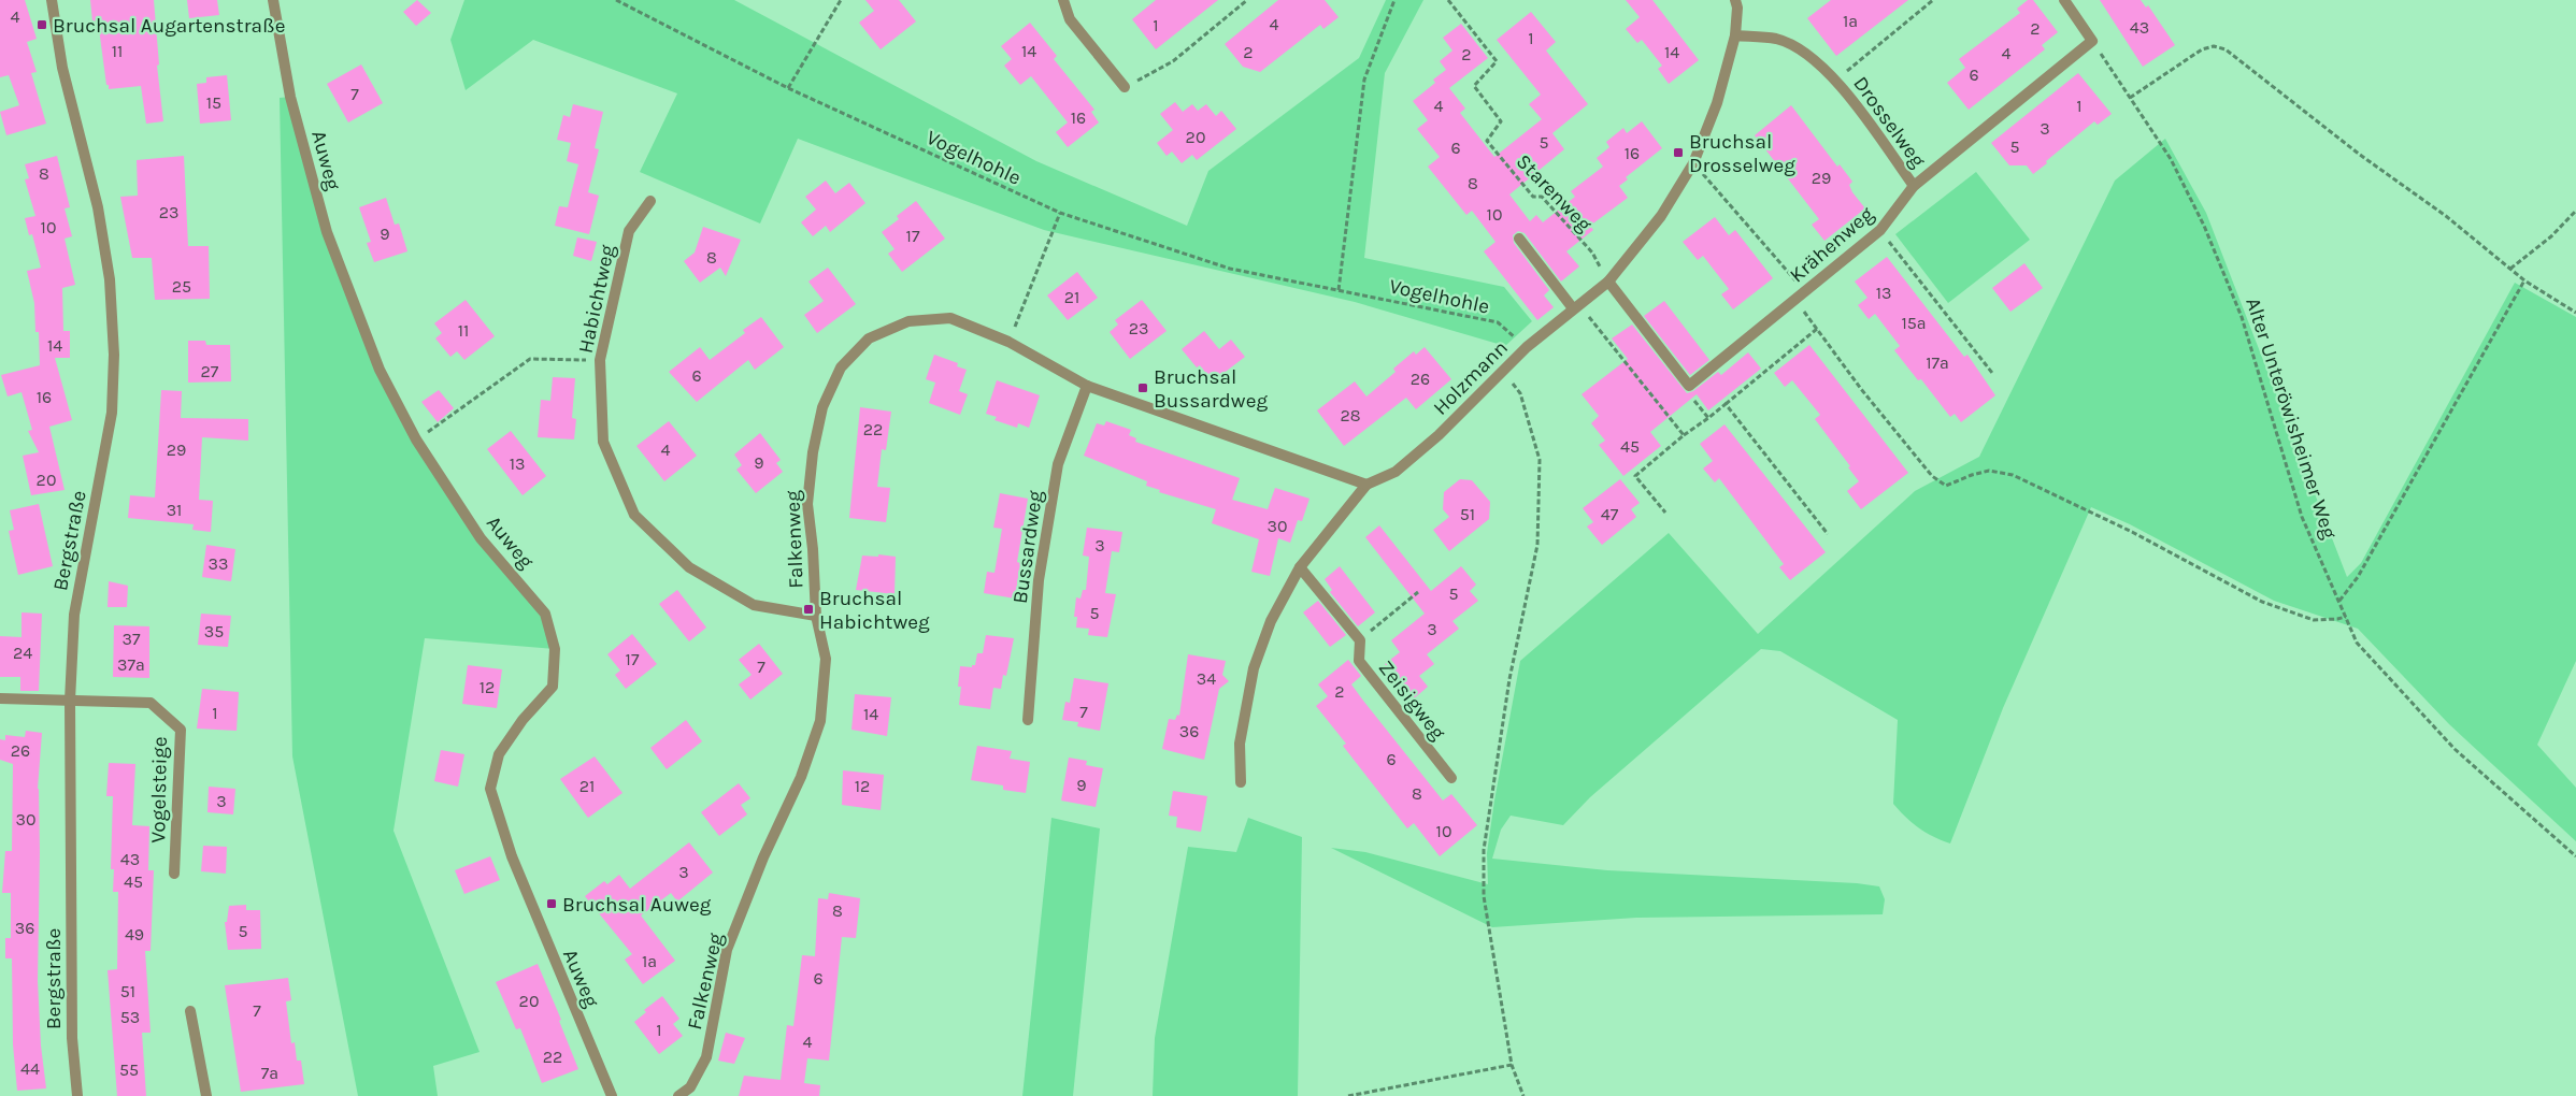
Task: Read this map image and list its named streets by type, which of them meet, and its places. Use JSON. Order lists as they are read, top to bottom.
{
  "streets": {
    "street": [
      "Drosselweg",
      "Auweg",
      "Krähenweg",
      "Habichtweg",
      "Holzmann",
      "Falkenweg",
      "Bergstraße",
      "Bussardweg",
      "Zeisigweg",
      "Vogelsteige"
    ],
    "path": ["Vogelhohle", "Starenweg", "Alter Unteröwisheimer Weg"]
  },
  "crossings": [
    ["Drosselweg", "Krähenweg"],
    ["Drosselweg", "Holzmann"],
    ["Vogelhohle", "Holzmann"],
    ["Starenweg", "Holzmann"],
    ["Krähenweg", "Alter Unteröwisheimer Weg"],
    ["Habichtweg", "Falkenweg"],
    ["Holzmann", "Falkenweg"],
    ["Falkenweg", "Bussardweg"],
    ["Bergstraße", "Vogelsteige"]
  ],
  "places": {
    "transit": [
      "Bruchsal Augartenstraße",
      "Bruchsal Drosselweg",
      "Bruchsal Bussardweg",
      "Bruchsal Habichtweg",
      "Bruchsal Auweg"
    ]
  },
  "house_numbers": [
    "4",
    "1a",
    "4",
    "1",
    "43",
    "2",
    "1",
    "11",
    "14",
    "2",
    "14",
    "4",
    "2",
    "6",
    "7",
    "15",
    "4",
    "1",
    "16",
    "3",
    "20",
    "5",
    "5",
    "6",
    "16",
    "8",
    "29",
    "8",
    "23",
    "10",
    "10",
    "9",
    "17",
    "8",
    "25",
    "13",
    "21",
    "15a",
    "23",
    "11",
    "14",
    "17a",
    "27",
    "6",
    "26",
    "16",
    "28",
    "22",
    "45",
    "29",
    "4",
    "9",
    "13",
    "20",
    "31",
    "51",
    "47",
    "30",
    "3",
    "33",
    "5",
    "5",
    "3",
    "35",
    "37",
    "24",
    "17",
    "37a",
    "7",
    "34",
    "12",
    "2",
    "7",
    "1",
    "14",
    "36",
    "26",
    "6",
    "9",
    "21",
    "12",
    "8",
    "3",
    "30",
    "10",
    "43",
    "3",
    "45",
    "8",
    "36",
    "5",
    "49",
    "1a",
    "6",
    "51",
    "20",
    "7",
    "53",
    "1",
    "4",
    "22",
    "44",
    "55",
    "7a"
  ]
}
